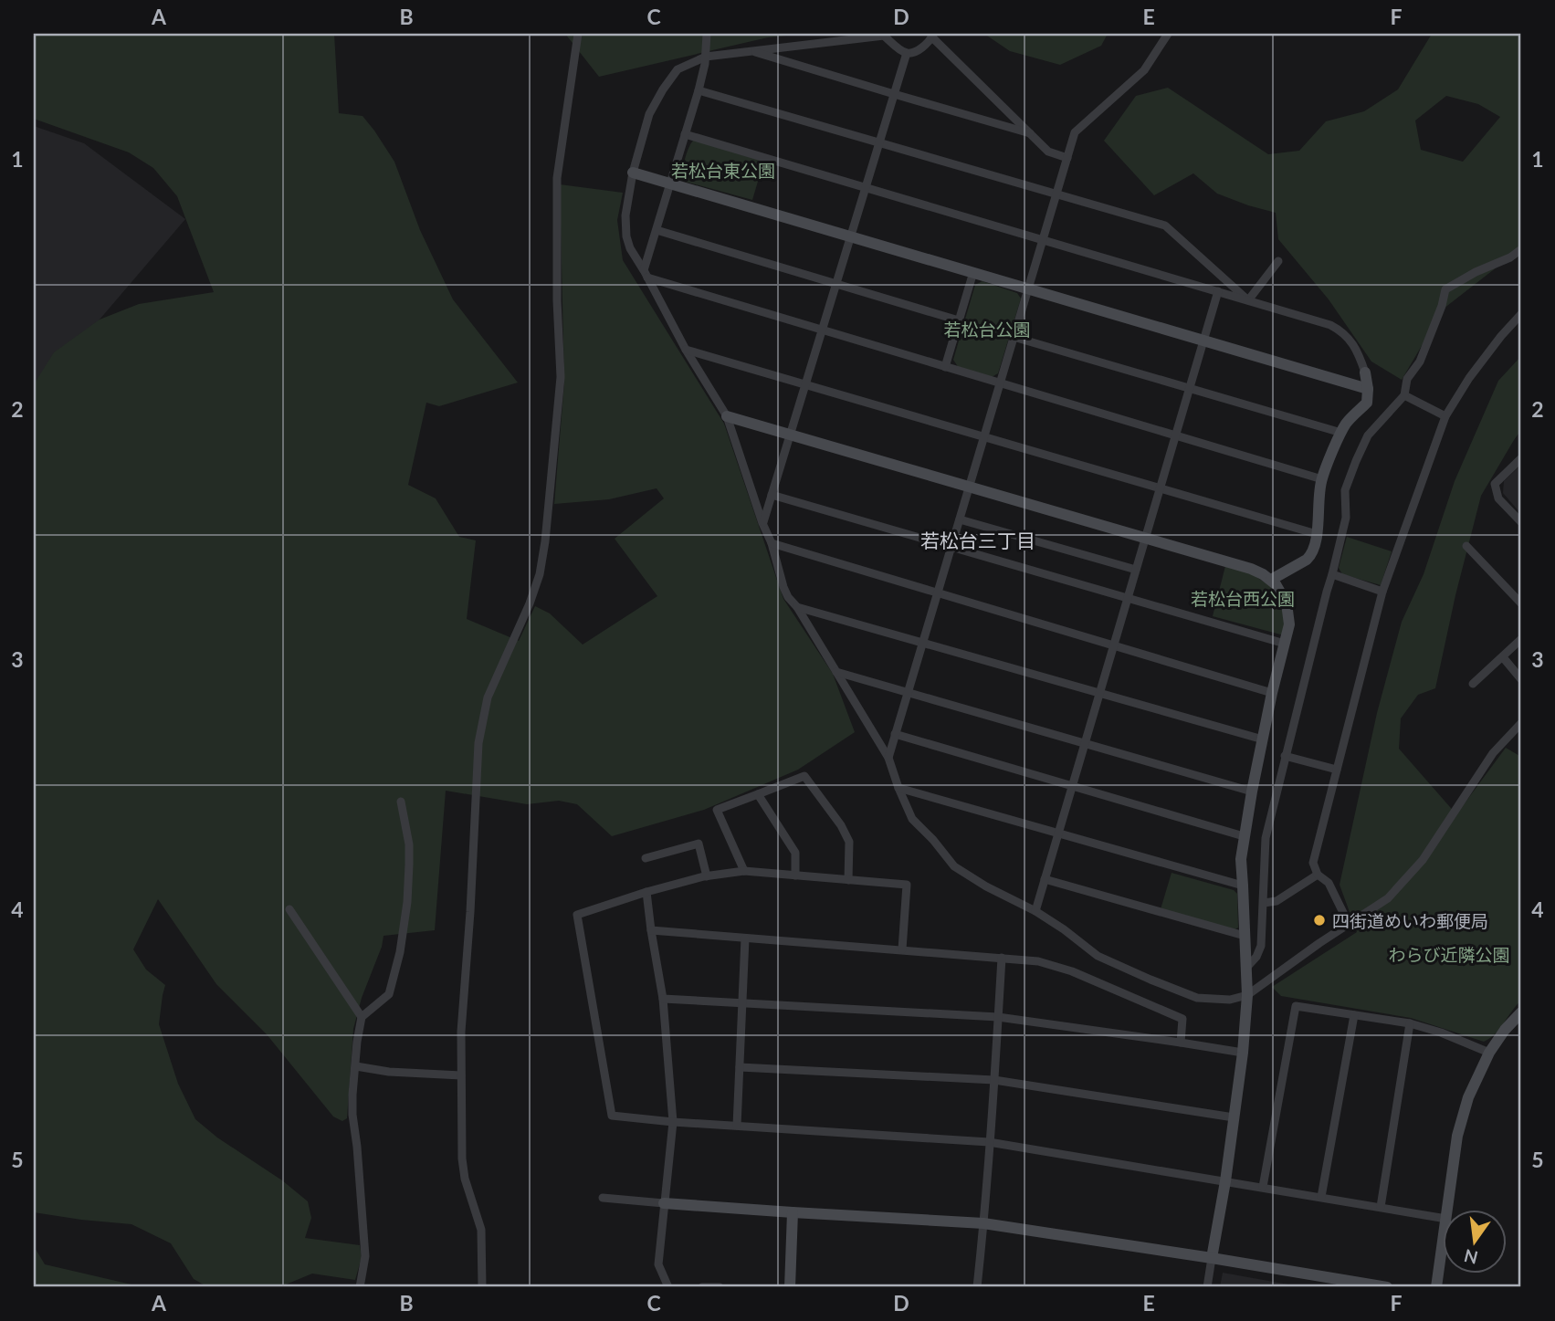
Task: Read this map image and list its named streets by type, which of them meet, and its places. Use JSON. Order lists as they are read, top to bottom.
{
  "districts": ["若松台三丁目"],
  "parks": [
    "若松台東公園",
    "若松台公園",
    "若松台西公園",
    "わらび近隣公園"
  ],
  "places": ["四街道めいわ郵便局"],
  "north": "bottom",
  "grid": {
    "columns": [
      "A",
      "B",
      "C",
      "D",
      "E",
      "F"
    ],
    "rows": [
      "1",
      "2",
      "3",
      "4",
      "5"
    ]
  }
}
